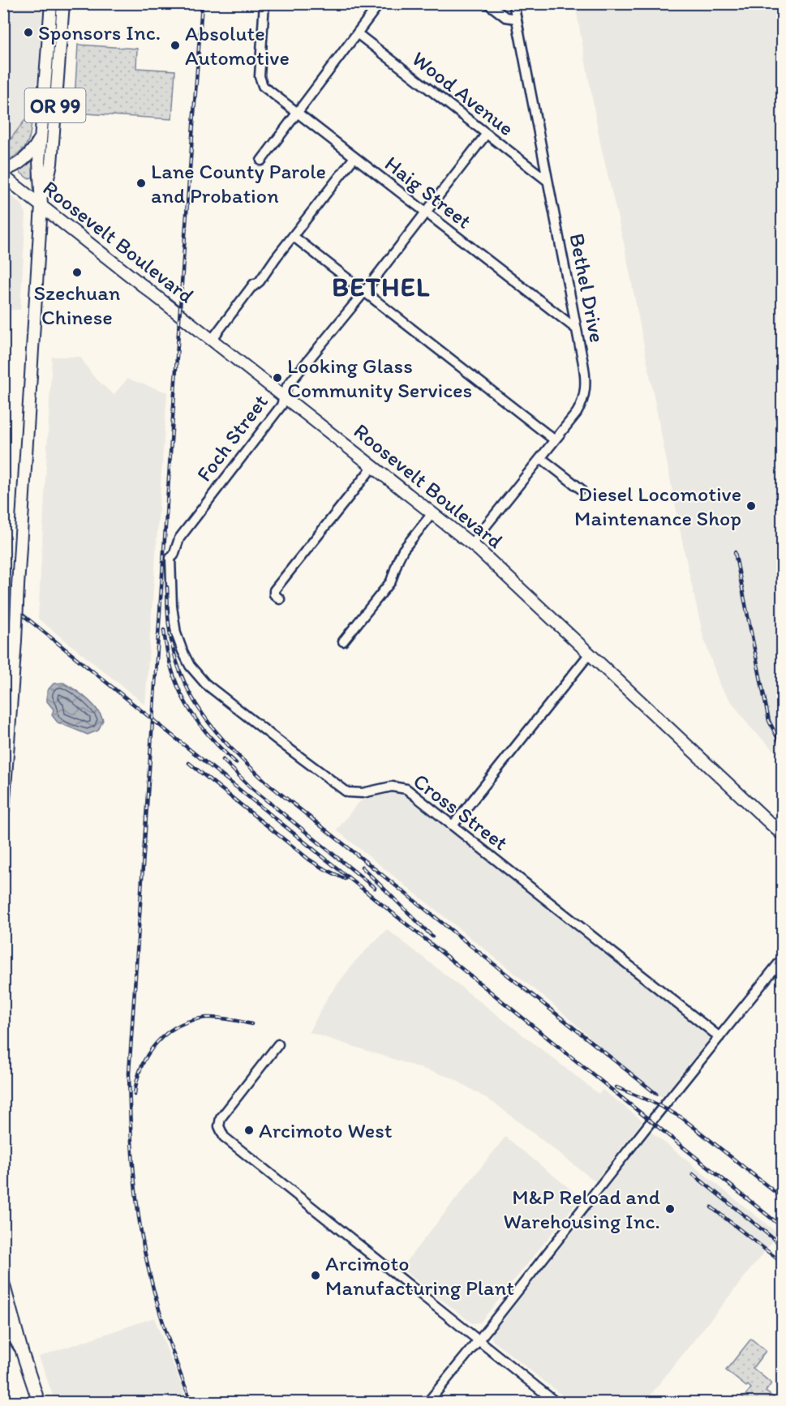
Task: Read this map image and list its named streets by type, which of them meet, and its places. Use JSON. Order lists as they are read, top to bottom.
{
  "streets": {
    "main road": ["OR 99", "Roosevelt Boulevard"],
    "street": [
      "Wood Avenue",
      "Haig Street",
      "Bethel Drive",
      "Foch Street",
      "Cross Street"
    ]
  },
  "crossings": [
    ["Wood Avenue", "Bethel Drive"],
    ["Wood Avenue", "Foch Street"],
    ["OR 99", "Roosevelt Boulevard"],
    ["Haig Street", "Bethel Drive"],
    ["Haig Street", "Foch Street"],
    ["Roosevelt Boulevard", "Bethel Drive"],
    ["Roosevelt Boulevard", "Foch Street"],
    ["Foch Street", "Cross Street"]
  ],
  "districts": ["BETHEL"],
  "places": [
    "Sponsors Inc.",
    "Absolute Automotive",
    "Lane County Parole and Probation",
    "Szechuan Chinese",
    "Looking Glass Community Services",
    "Diesel Locomotive Maintenance Shop",
    "Arcimoto West",
    "M&P Reload and Warehousing Inc.",
    "Arcimoto Manufacturing Plant"
  ]
}
